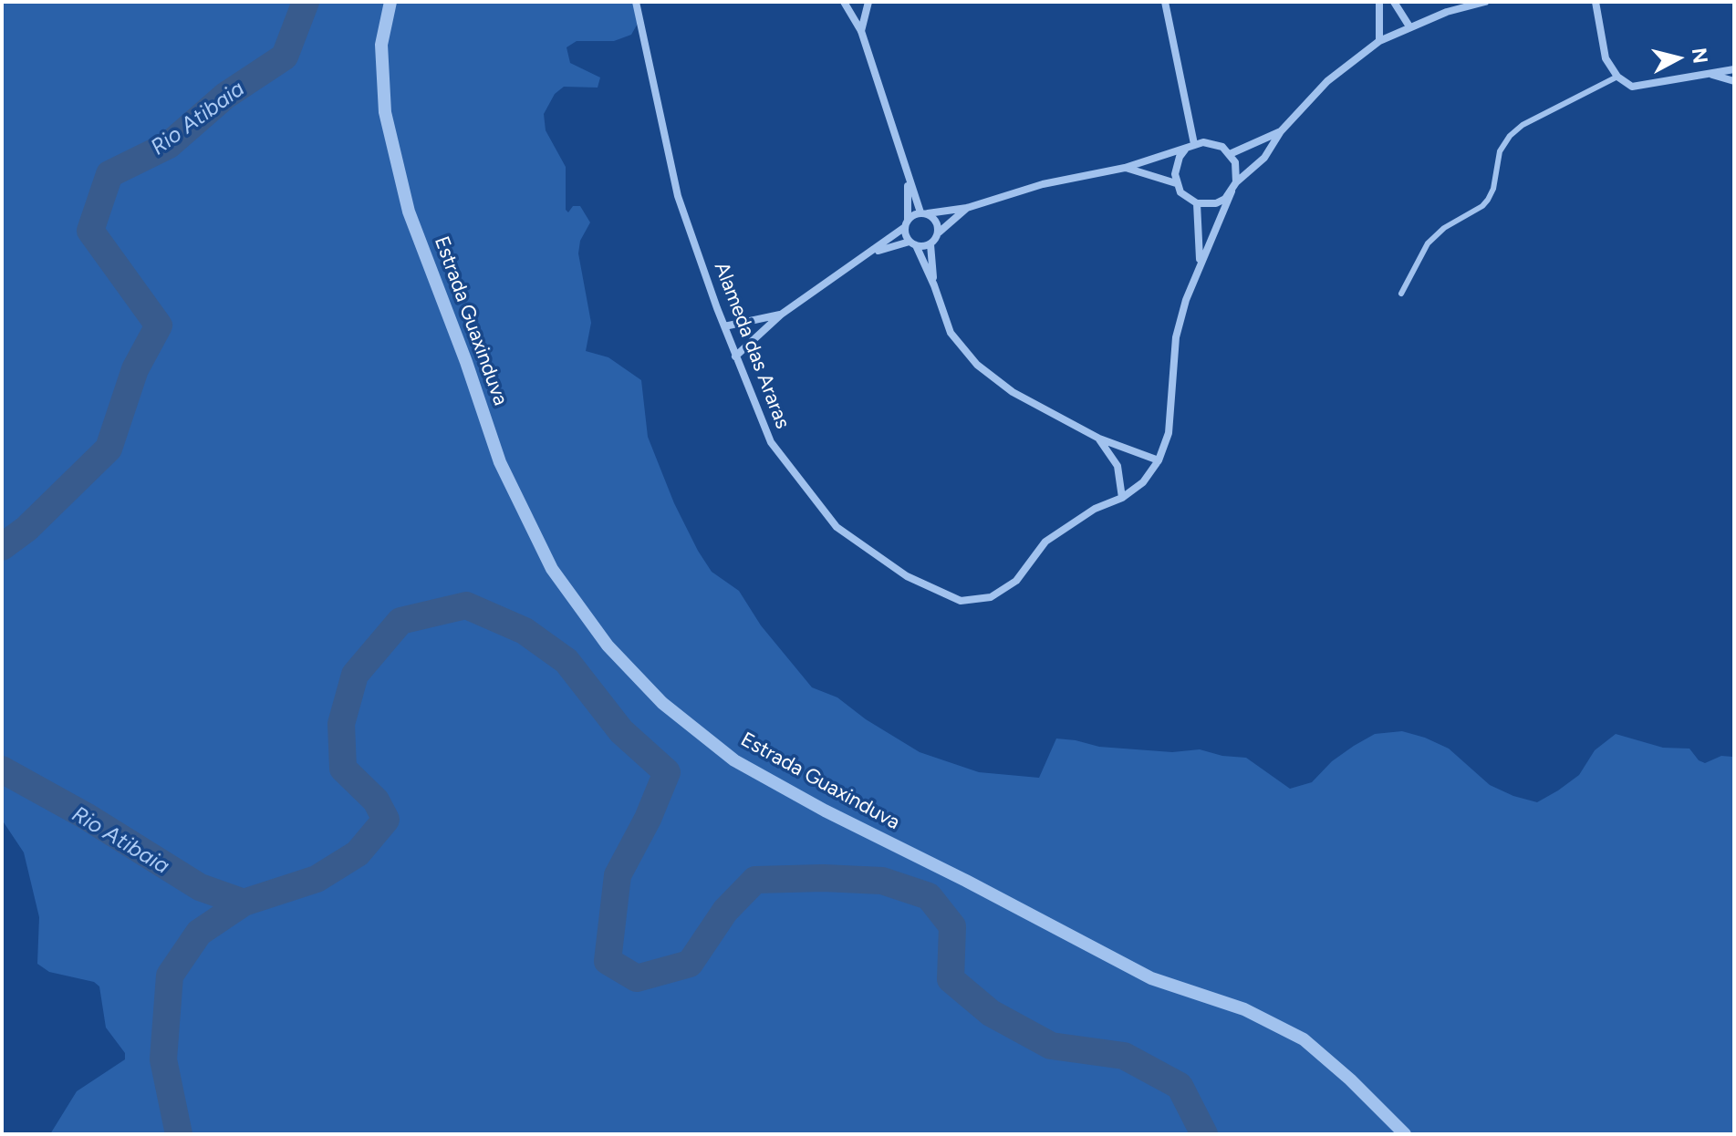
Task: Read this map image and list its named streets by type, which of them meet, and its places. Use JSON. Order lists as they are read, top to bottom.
{
  "streets": {
    "street": ["Estrada Guaxinduva", "Alameda das Araras"]
  },
  "water": ["Rio Atibaia"],
  "north": "right"
}
